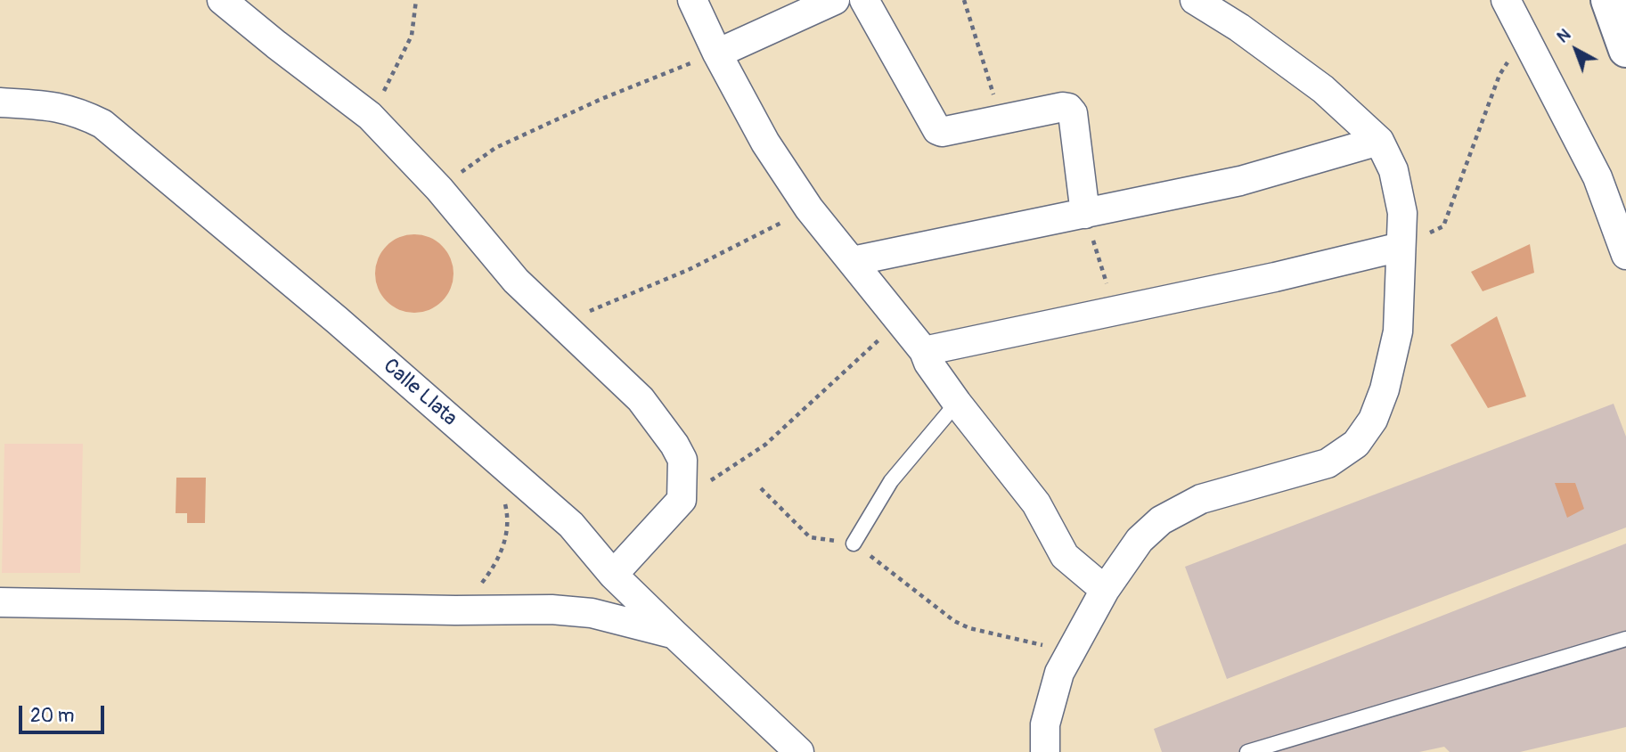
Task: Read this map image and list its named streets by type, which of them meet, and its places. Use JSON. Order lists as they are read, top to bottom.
{
  "streets": {
    "street": ["Calle Llata"]
  },
  "scale_bar": "20 m",
  "north": "top left"
}
